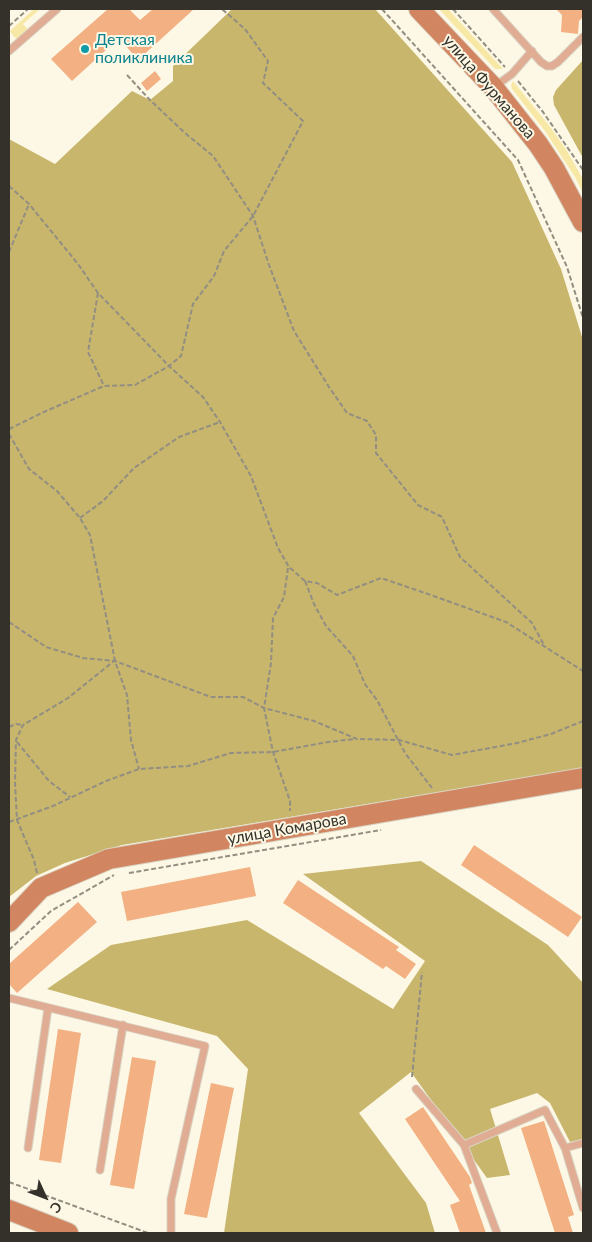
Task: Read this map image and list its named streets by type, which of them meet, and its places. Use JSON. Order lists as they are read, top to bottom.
{
  "streets": {
    "street": ["улица Фурманова", "улица Комарова"]
  },
  "places": ["Детская поликлиника"],
  "north": "bottom right"
}
